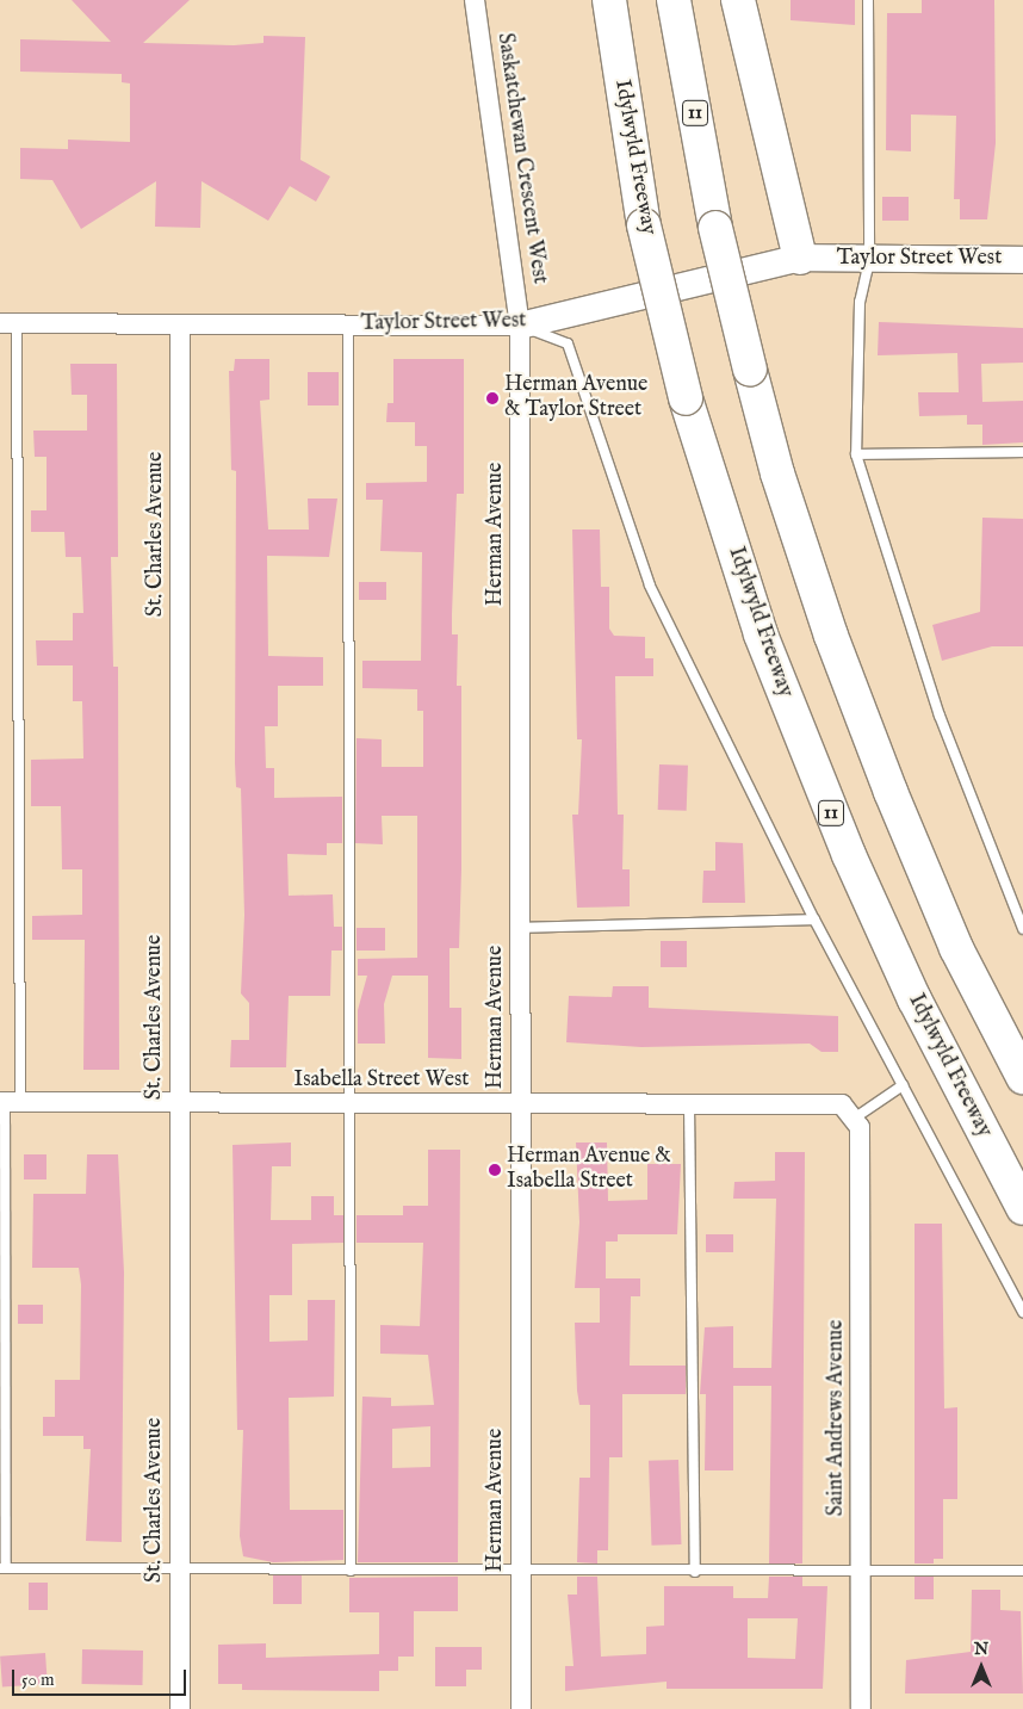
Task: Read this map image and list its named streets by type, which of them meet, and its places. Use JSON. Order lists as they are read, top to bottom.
{
  "streets": {
    "highway": ["11", "Idylwyld Freeway"],
    "street": [
      "Saskatchewan Crescent West",
      "Taylor Street West",
      "St. Charles Avenue",
      "Herman Avenue",
      "Isabella Street West",
      "Saint Andrews Avenue"
    ]
  },
  "crossings": [
    ["Saskatchewan Crescent West", "Taylor Street West"],
    ["Saskatchewan Crescent West", "Herman Avenue"],
    ["Taylor Street West", "St. Charles Avenue"],
    ["Taylor Street West", "Herman Avenue"],
    ["St. Charles Avenue", "Isabella Street West"],
    ["Herman Avenue", "Isabella Street West"],
    ["Isabella Street West", "Saint Andrews Avenue"]
  ],
  "places": ["Herman Avenue & Taylor Street", "Herman Avenue & Isabella Street"],
  "scale_bar": "50 m",
  "north": "top"
}
